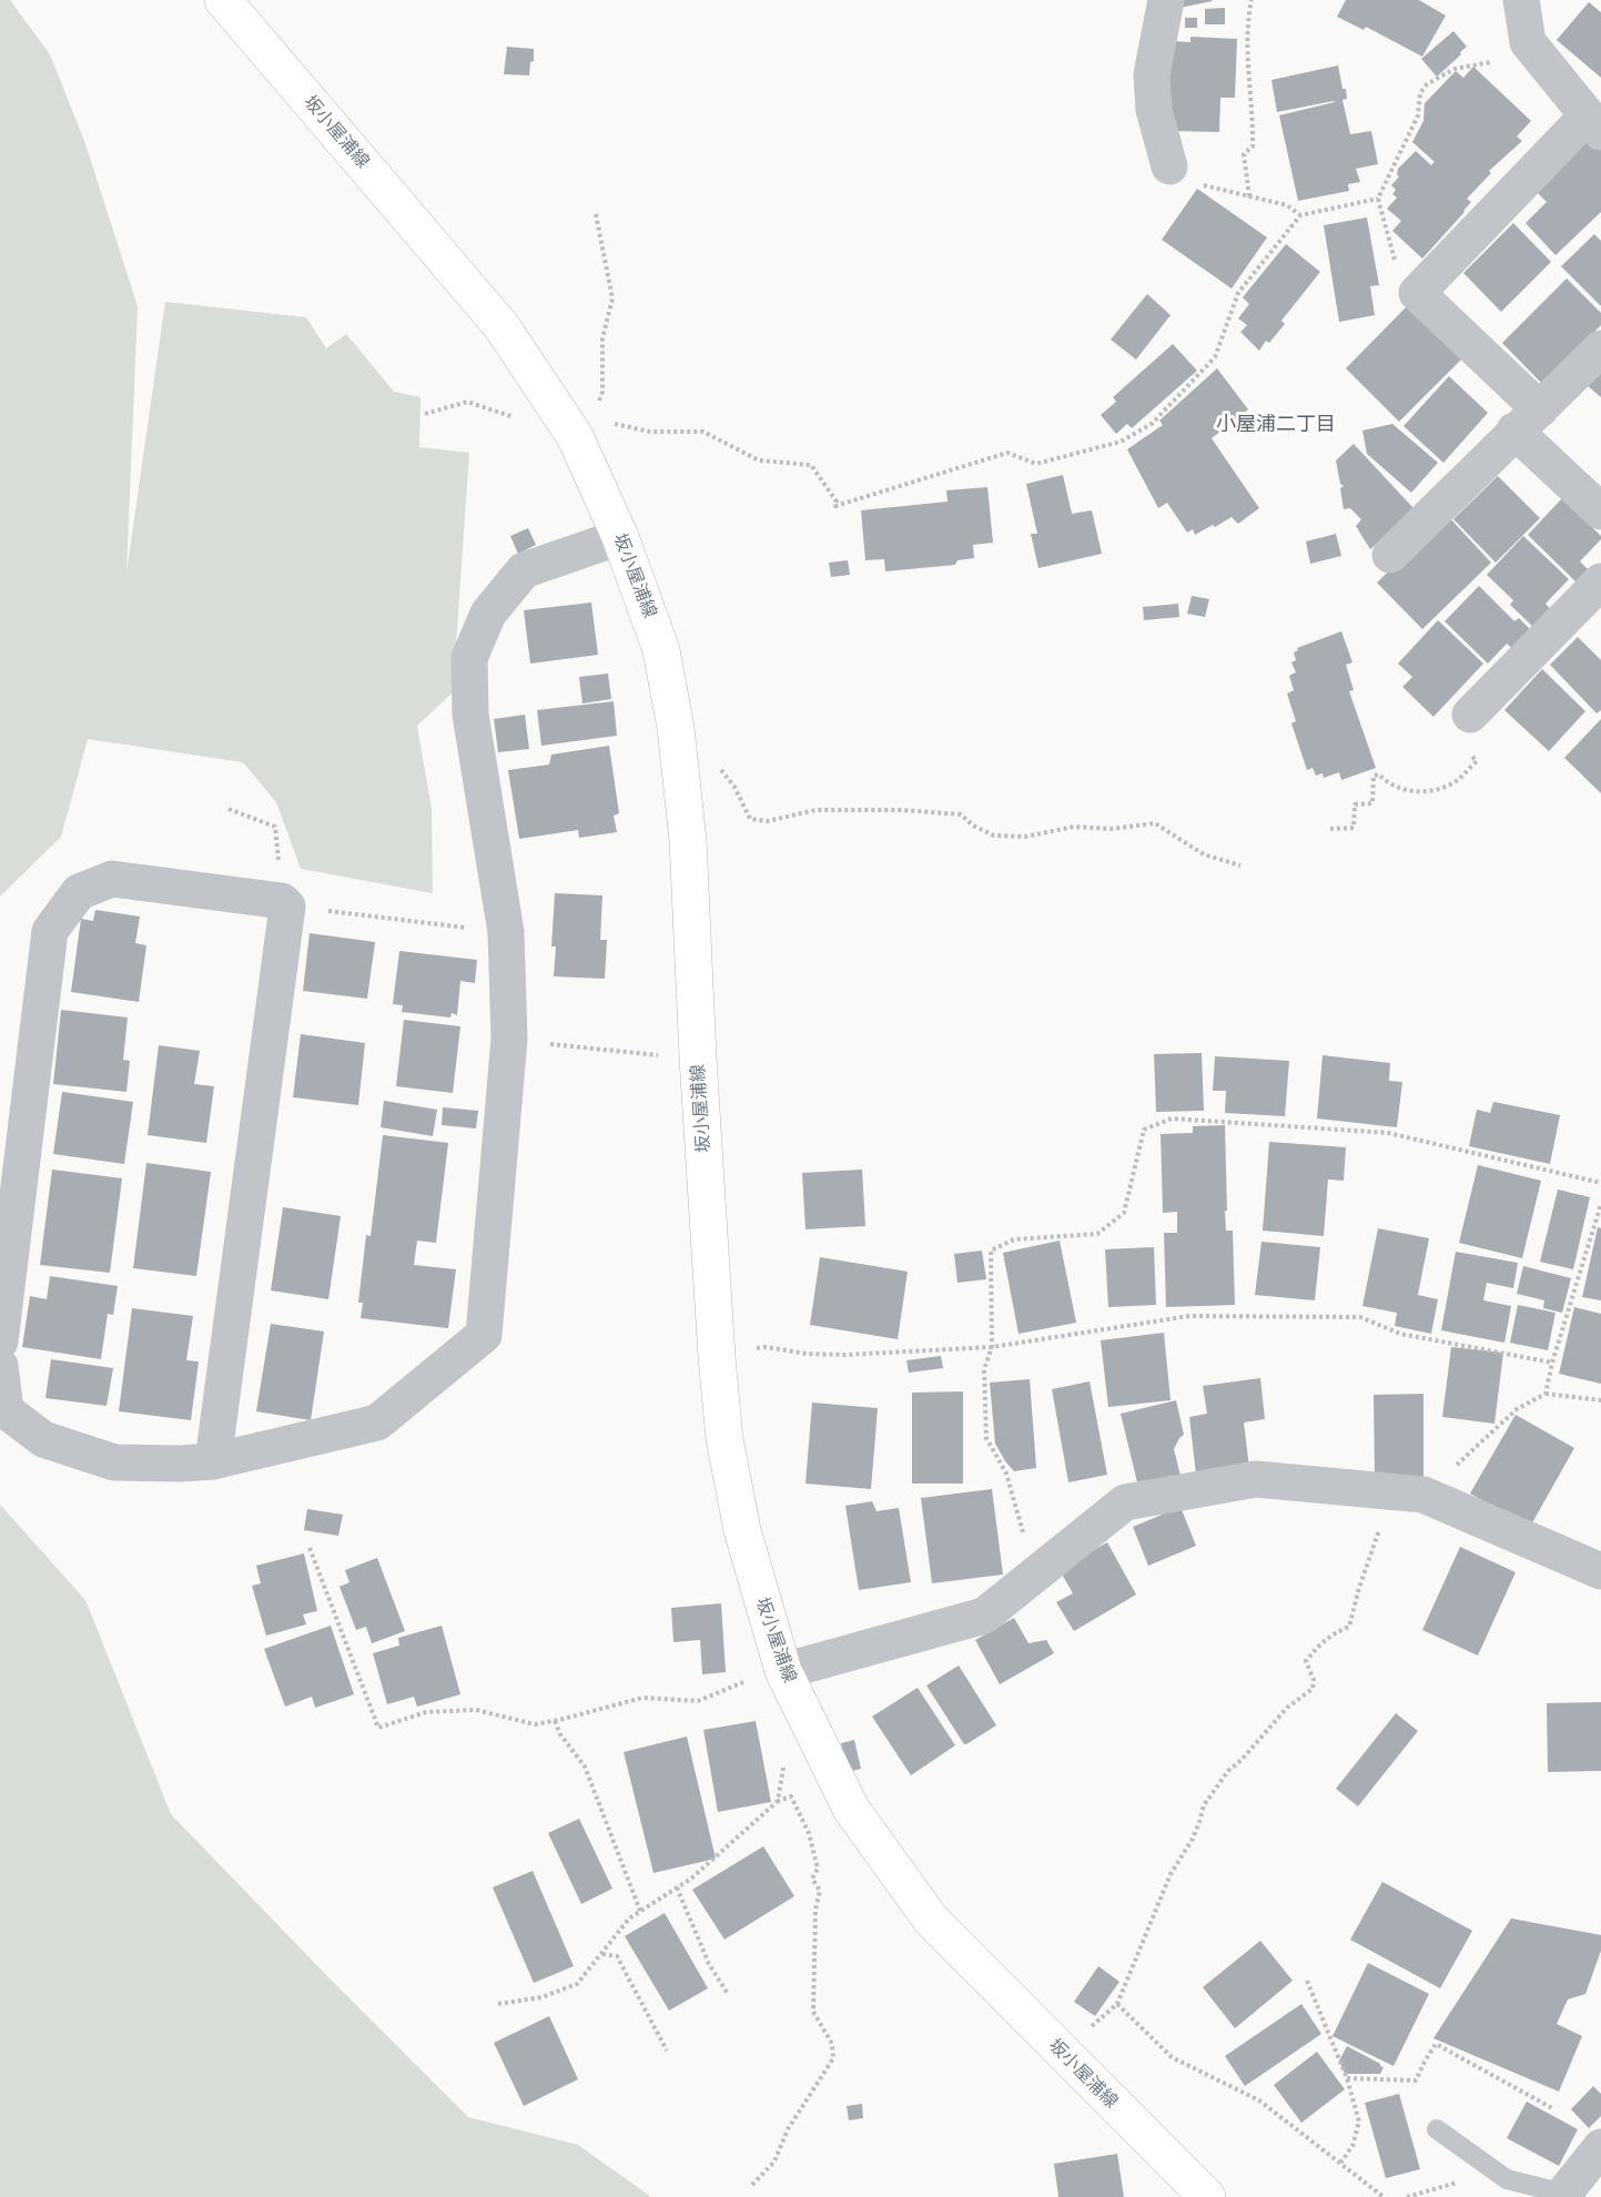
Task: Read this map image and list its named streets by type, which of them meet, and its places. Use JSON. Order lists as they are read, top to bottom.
{
  "streets": {
    "main road": ["坂小屋浦線"]
  },
  "districts": ["小屋浦二丁目"]
}
